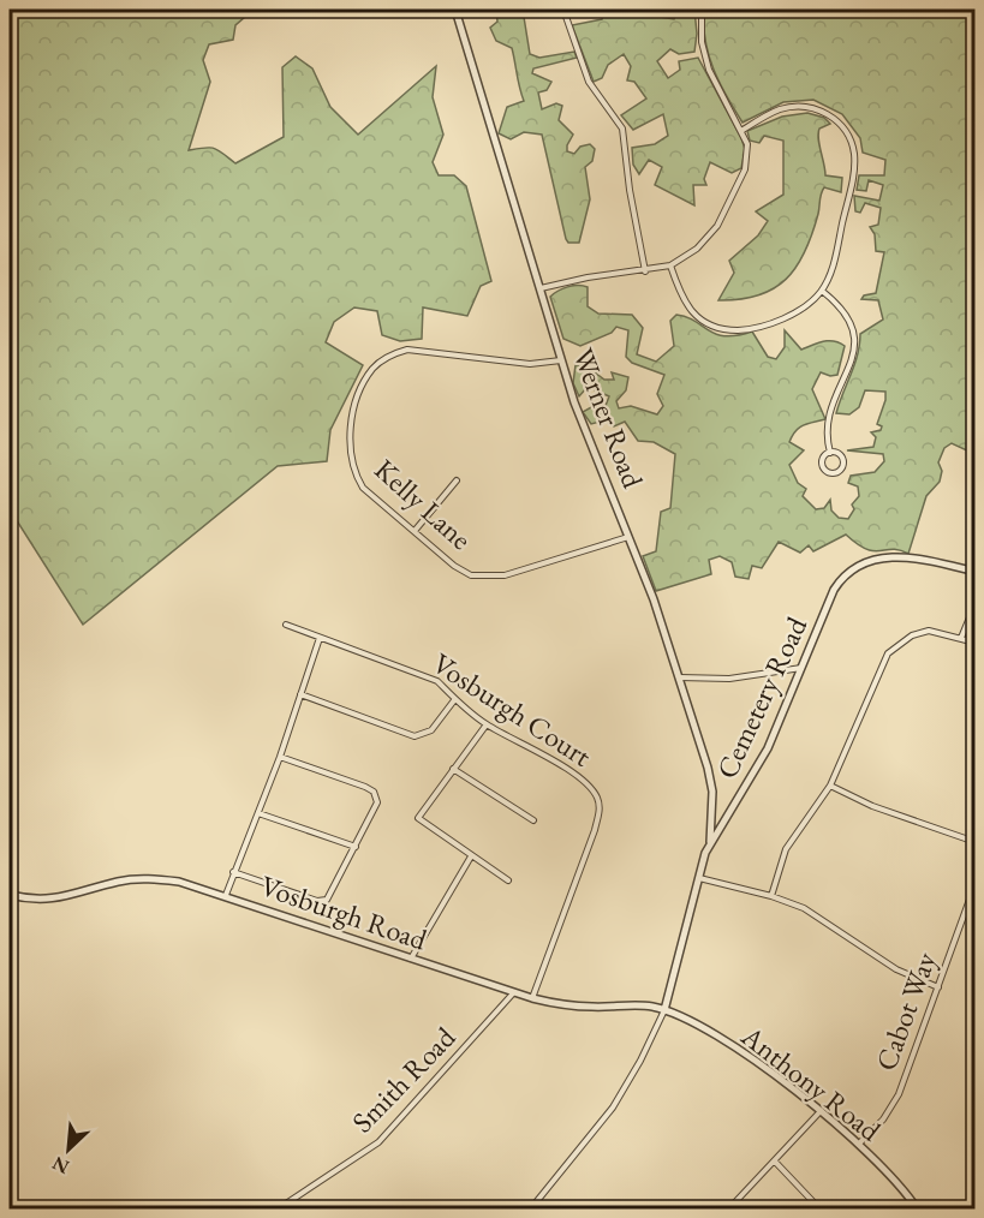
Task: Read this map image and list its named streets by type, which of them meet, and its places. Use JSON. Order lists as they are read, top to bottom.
{
  "streets": {
    "street": [
      "Werner Road",
      "Kelly Lane",
      "Cemetery Road",
      "Vosburgh Court",
      "Vosburgh Road",
      "Cabot Way",
      "Smith Road",
      "Anthony Road"
    ]
  },
  "crossings": [
    ["Werner Road", "Kelly Lane"],
    ["Werner Road", "Cemetery Road"],
    ["Cemetery Road", "Vosburgh Road"],
    ["Cemetery Road", "Anthony Road"],
    ["Vosburgh Court", "Vosburgh Road"],
    ["Vosburgh Road", "Smith Road"],
    ["Vosburgh Road", "Anthony Road"],
    ["Cabot Way", "Anthony Road"]
  ],
  "north": "bottom left"
}
